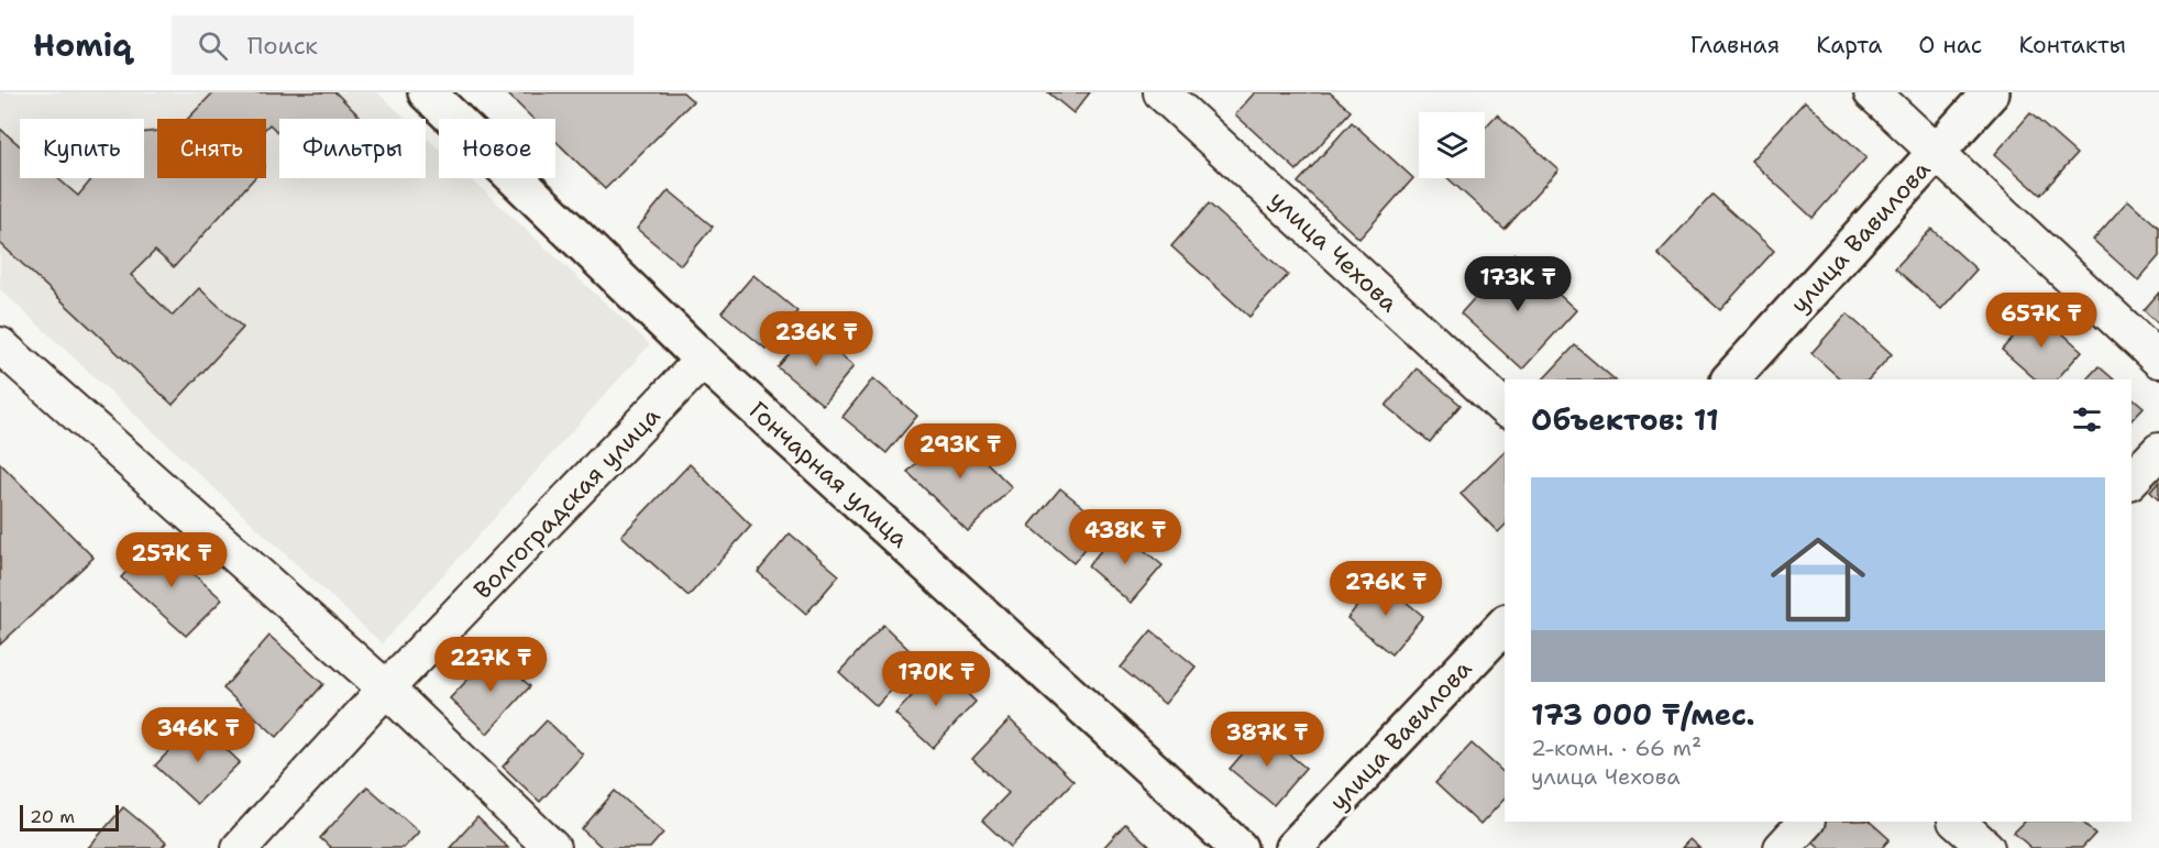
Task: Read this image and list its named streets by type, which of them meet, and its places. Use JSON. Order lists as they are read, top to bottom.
{
  "streets": {
    "street": [
      "улица Вавилова",
      "улица Чехова",
      "Гончарная улица",
      "Волгоградская улица"
    ]
  },
  "crossings": [
    ["Гончарная улица", "Волгоградская улица"]
  ],
  "scale_bar": "20 m",
  "page": {
    "header": "Homiq",
    "search": "Поиск",
    "nav": [
      "Главная",
      "Карта",
      "О нас",
      "Контакты"
    ],
    "chip": [
      "Купить",
      "Снять",
      "Фильтры",
      "Новое"
    ],
    "price": [
      "173K ₸",
      "657K ₸",
      "236K ₸",
      "293K ₸",
      "438K ₸",
      "257K ₸",
      "276K ₸",
      "227K ₸",
      "170K ₸",
      "346K ₸",
      "387K ₸"
    ],
    "heading": "Объектов: 11",
    "list": [
      {
        "name": "173 000 ₸/мес.",
        "note": "2-комн. · 66 m² · улица Чехова"
      }
    ],
    "scale": "20 m"
  }
}
